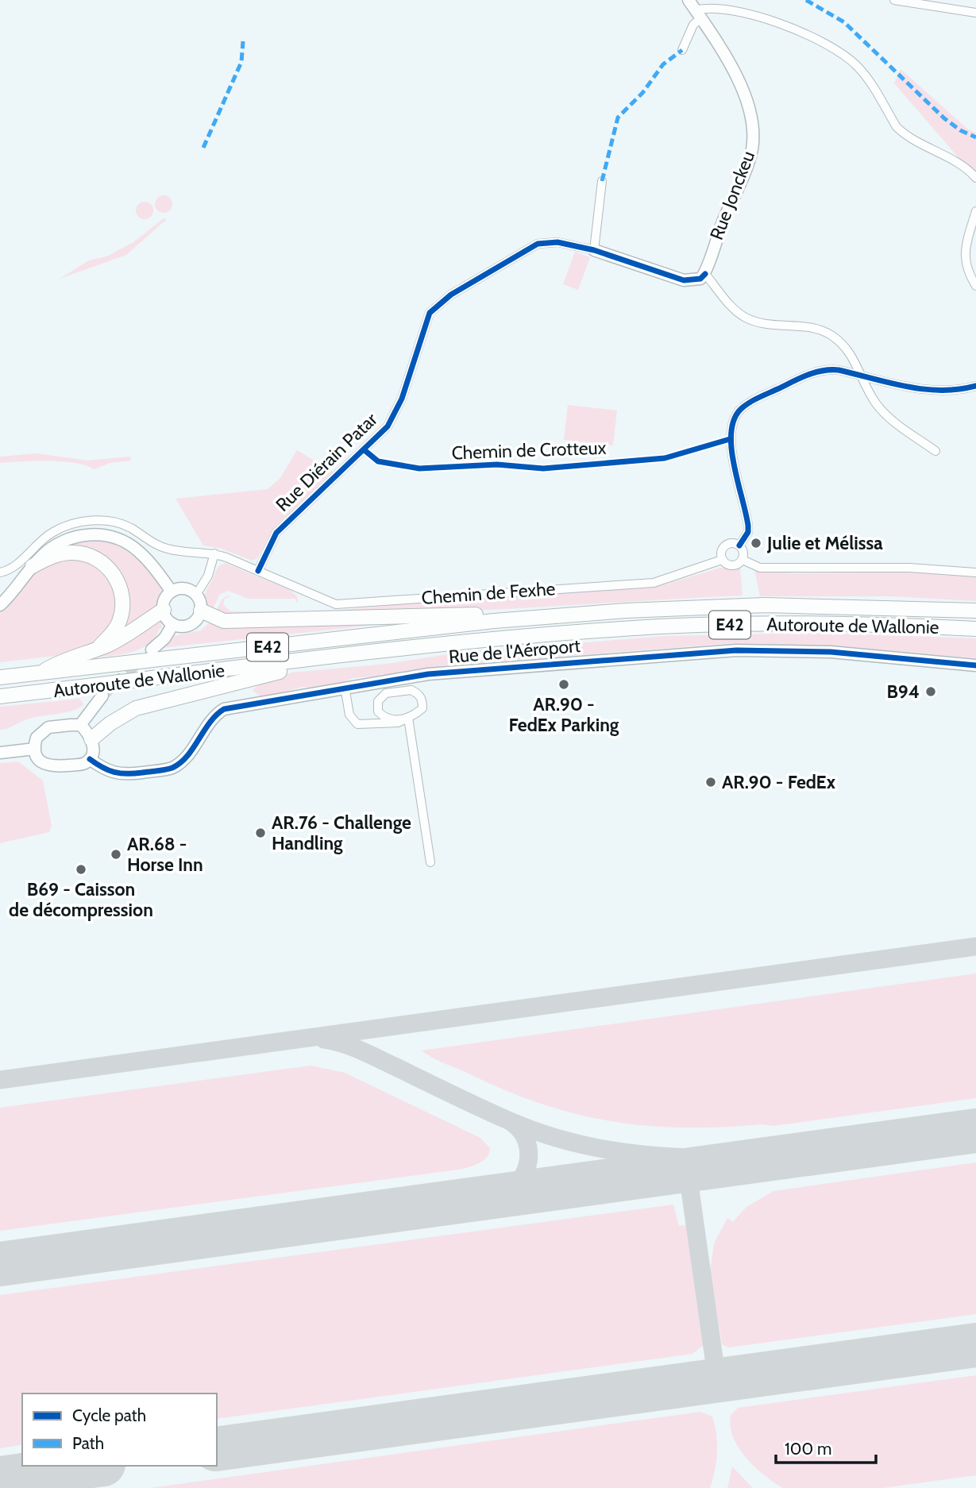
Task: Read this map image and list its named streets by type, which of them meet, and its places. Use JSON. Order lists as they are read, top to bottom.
{
  "streets": {
    "highway": ["E42", "Autoroute de Wallonie"],
    "street": [
      "Rue Jonckeu",
      "Rue Diérain Patar",
      "Chemin de Fexhe",
      "Rue de l'Aéroport"
    ],
    "cycle path": ["Chemin de Crotteux"]
  },
  "crossings": [
    ["Rue Jonckeu", "Rue Diérain Patar"],
    ["Rue Diérain Patar", "Chemin de Fexhe"]
  ],
  "places": [
    "Julie et Mélissa",
    "AR.90 - FedEx Parking",
    "B94",
    "AR.90 - FedEx",
    "AR.76 - Challenge Handling",
    "AR.68 - Horse Inn",
    "B69 - Caisson de décompression"
  ],
  "legend": ["Cycle path", "Path"],
  "scale_bar": "100 m"
}
